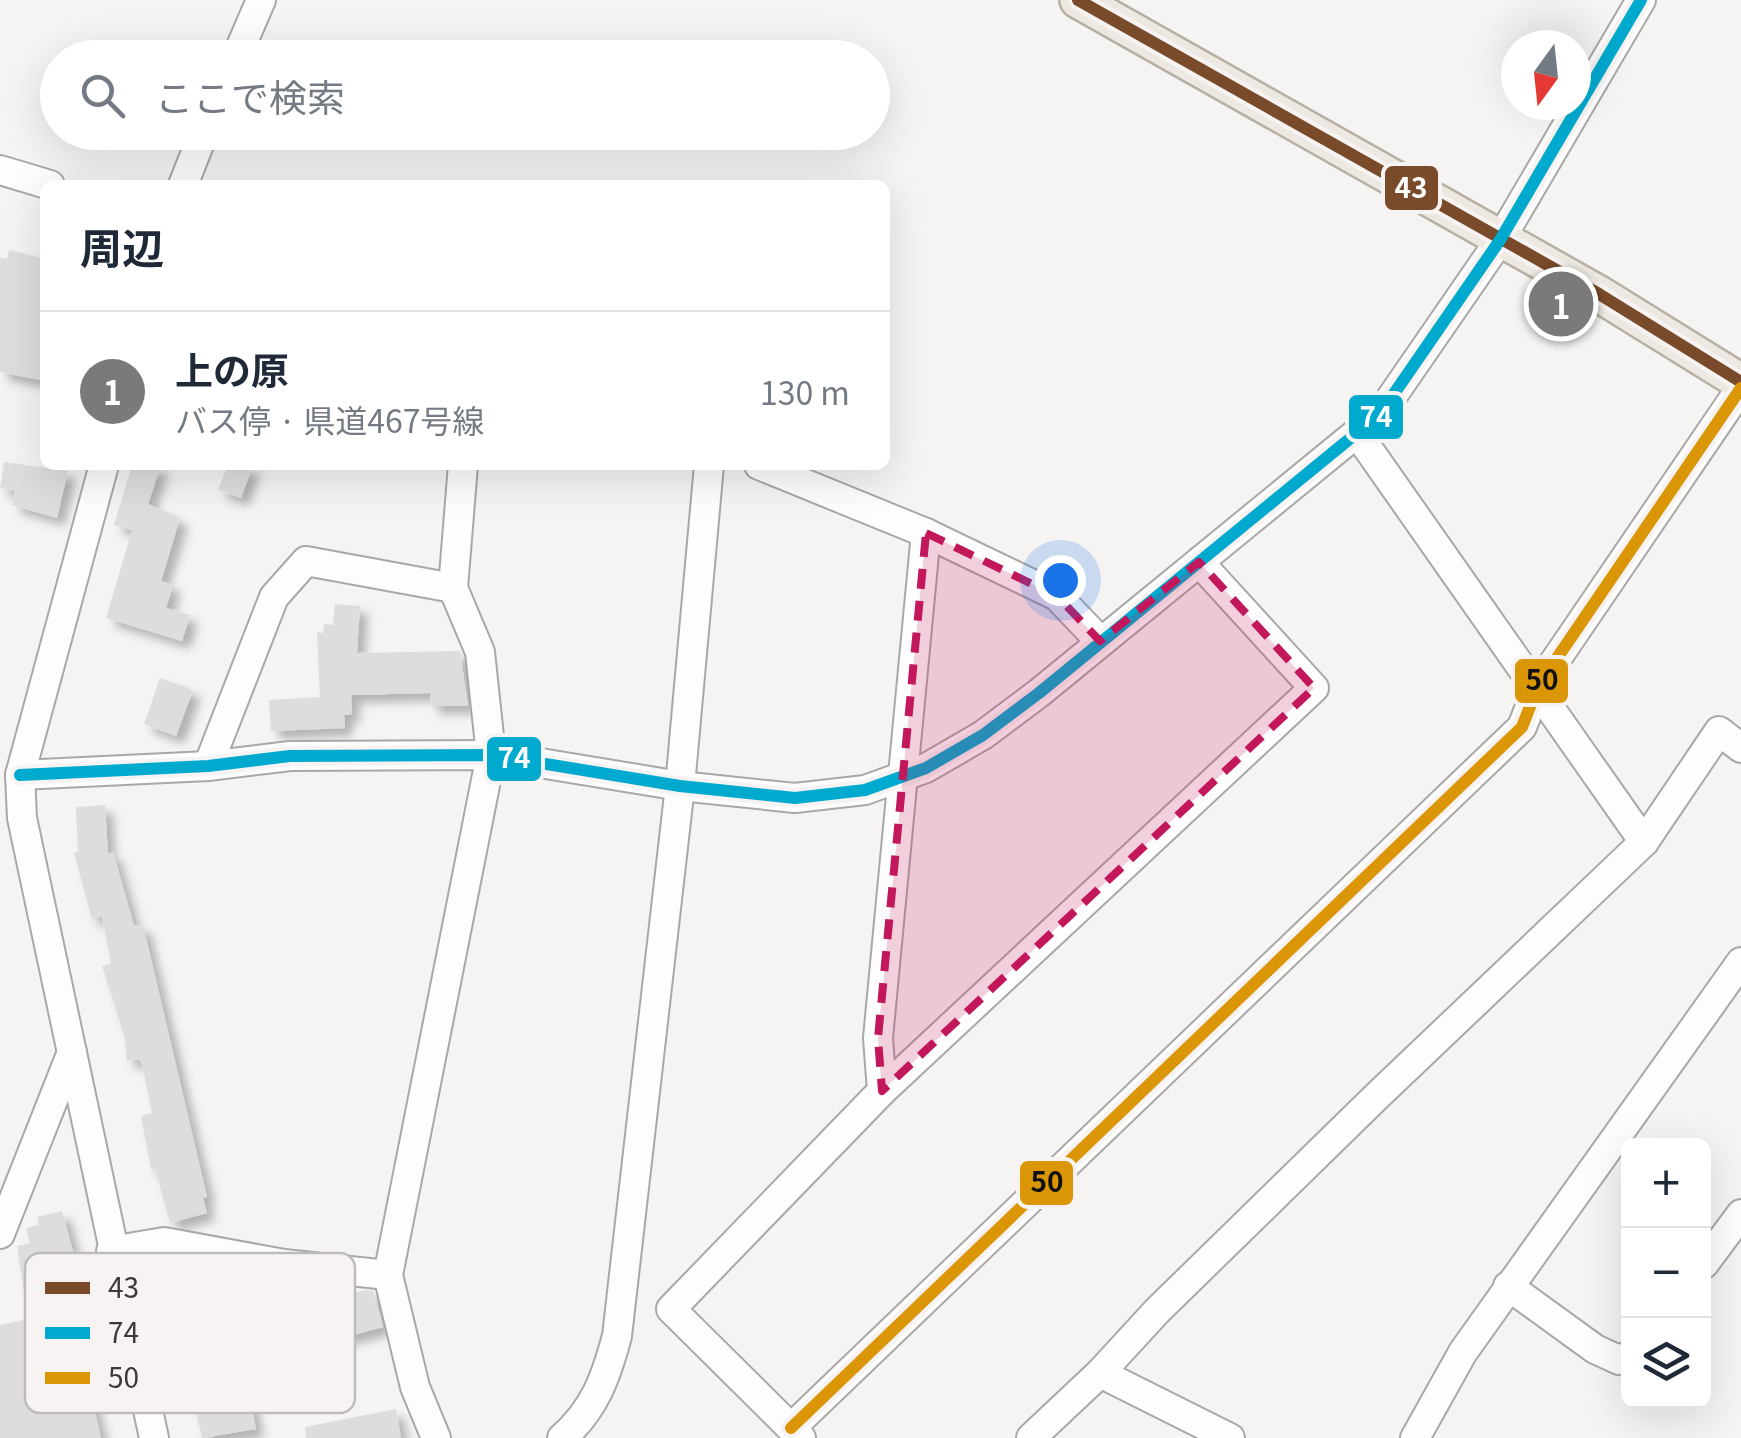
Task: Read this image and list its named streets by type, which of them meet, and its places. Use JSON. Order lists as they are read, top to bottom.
{
  "lines": ["transit line 43", "transit line 74", "transit line 50"],
  "legend": ["43", "74", "50"],
  "north": "bottom",
  "page": {
    "search": "ここで検索",
    "heading": "周辺",
    "pins": "1",
    "list": [
      {
        "mark": "1",
        "name": "上の原",
        "note": "バス停 · 県道467号線",
        "value": "130 m"
      }
    ],
    "map_buttons": ["+", "−"]
  }
}
